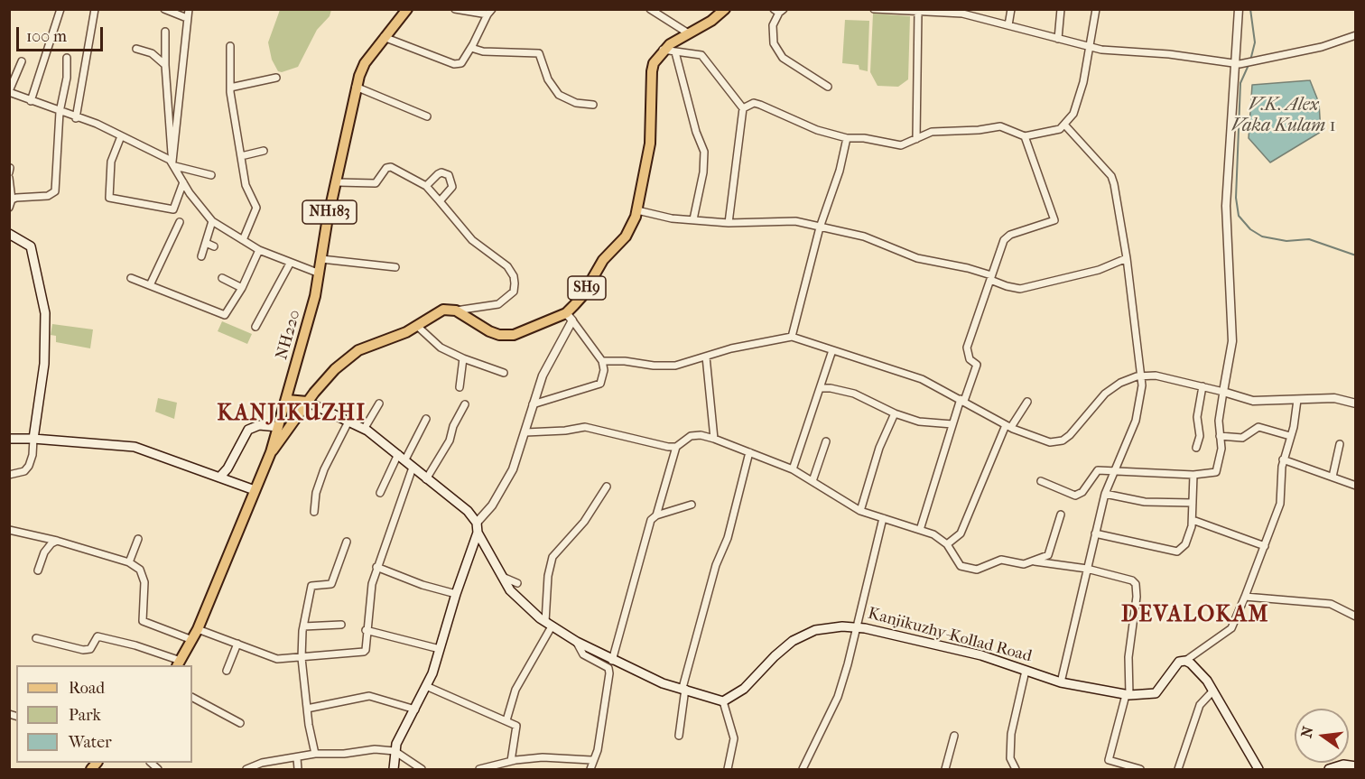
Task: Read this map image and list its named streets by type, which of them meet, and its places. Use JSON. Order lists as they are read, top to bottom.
{
  "streets": {
    "main road": [
      "NH183",
      "SH9",
      "NH220",
      "Kanjikuzhy-Kollad Road"
    ]
  },
  "districts": ["KANJIKUZHI", "DEVALOKAM"],
  "water": ["V.K. Alex Vaka Kulam 1"],
  "legend": ["Road", "Park", "Water"],
  "scale_bar": "100 m",
  "north": "left"
}
